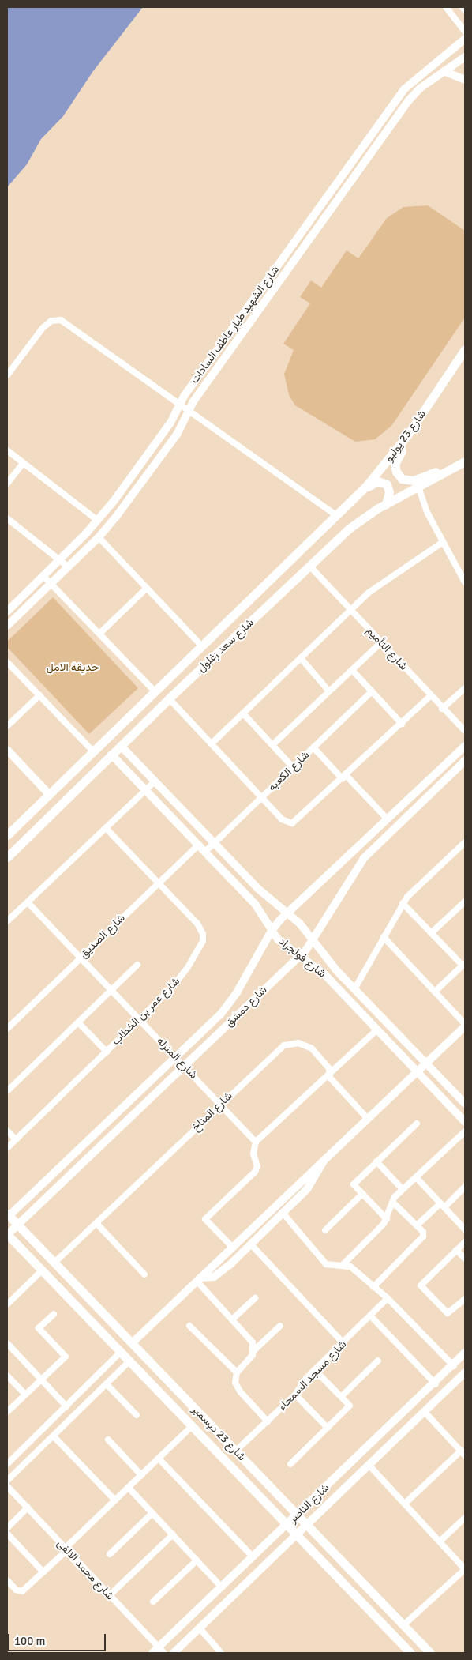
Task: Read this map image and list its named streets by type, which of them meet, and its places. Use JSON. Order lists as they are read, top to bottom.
{
  "streets": {
    "main road": ["شارع 23 يوليو", "شارع سعد زغلول", "شارع 23 ديسمبر"],
    "street": [
      "شارع الشهيد طيار عاطف السادات",
      "شارع التأميم",
      "شارع الكعبه",
      "شارع الصديق",
      "شارع فولجراد",
      "شارع دمشق",
      "شارع عمر بن الخطاب",
      "شارع المنزله",
      "شارع المناخ",
      "شارع مسجد السمحاء",
      "شارع الناصر",
      "شارع محمد الالفى"
    ]
  },
  "crossings": [
    ["شارع 23 يوليو", "شارع سعد زغلول"],
    ["شارع سعد زغلول", "شارع التأميم"],
    ["شارع سعد زغلول", "شارع فولجراد"],
    ["شارع الكعبه", "شارع فولجراد"],
    ["شارع الصديق", "شارع فولجراد"],
    ["شارع الصديق", "شارع عمر بن الخطاب"],
    ["شارع الصديق", "شارع المنزله"],
    ["شارع فولجراد", "شارع دمشق"],
    ["شارع دمشق", "شارع المنزله"],
    ["شارع دمشق", "شارع 23 ديسمبر"],
    ["شارع عمر بن الخطاب", "شارع المنزله"],
    ["شارع المنزله", "شارع المناخ"],
    ["شارع المناخ", "شارع 23 ديسمبر"],
    ["شارع مسجد السمحاء", "شارع 23 ديسمبر"],
    ["شارع 23 ديسمبر", "شارع الناصر"],
    ["شارع الناصر", "شارع محمد الالفى"]
  ],
  "parks": ["حديقة الامل"],
  "scale_bar": "100 m"
}
